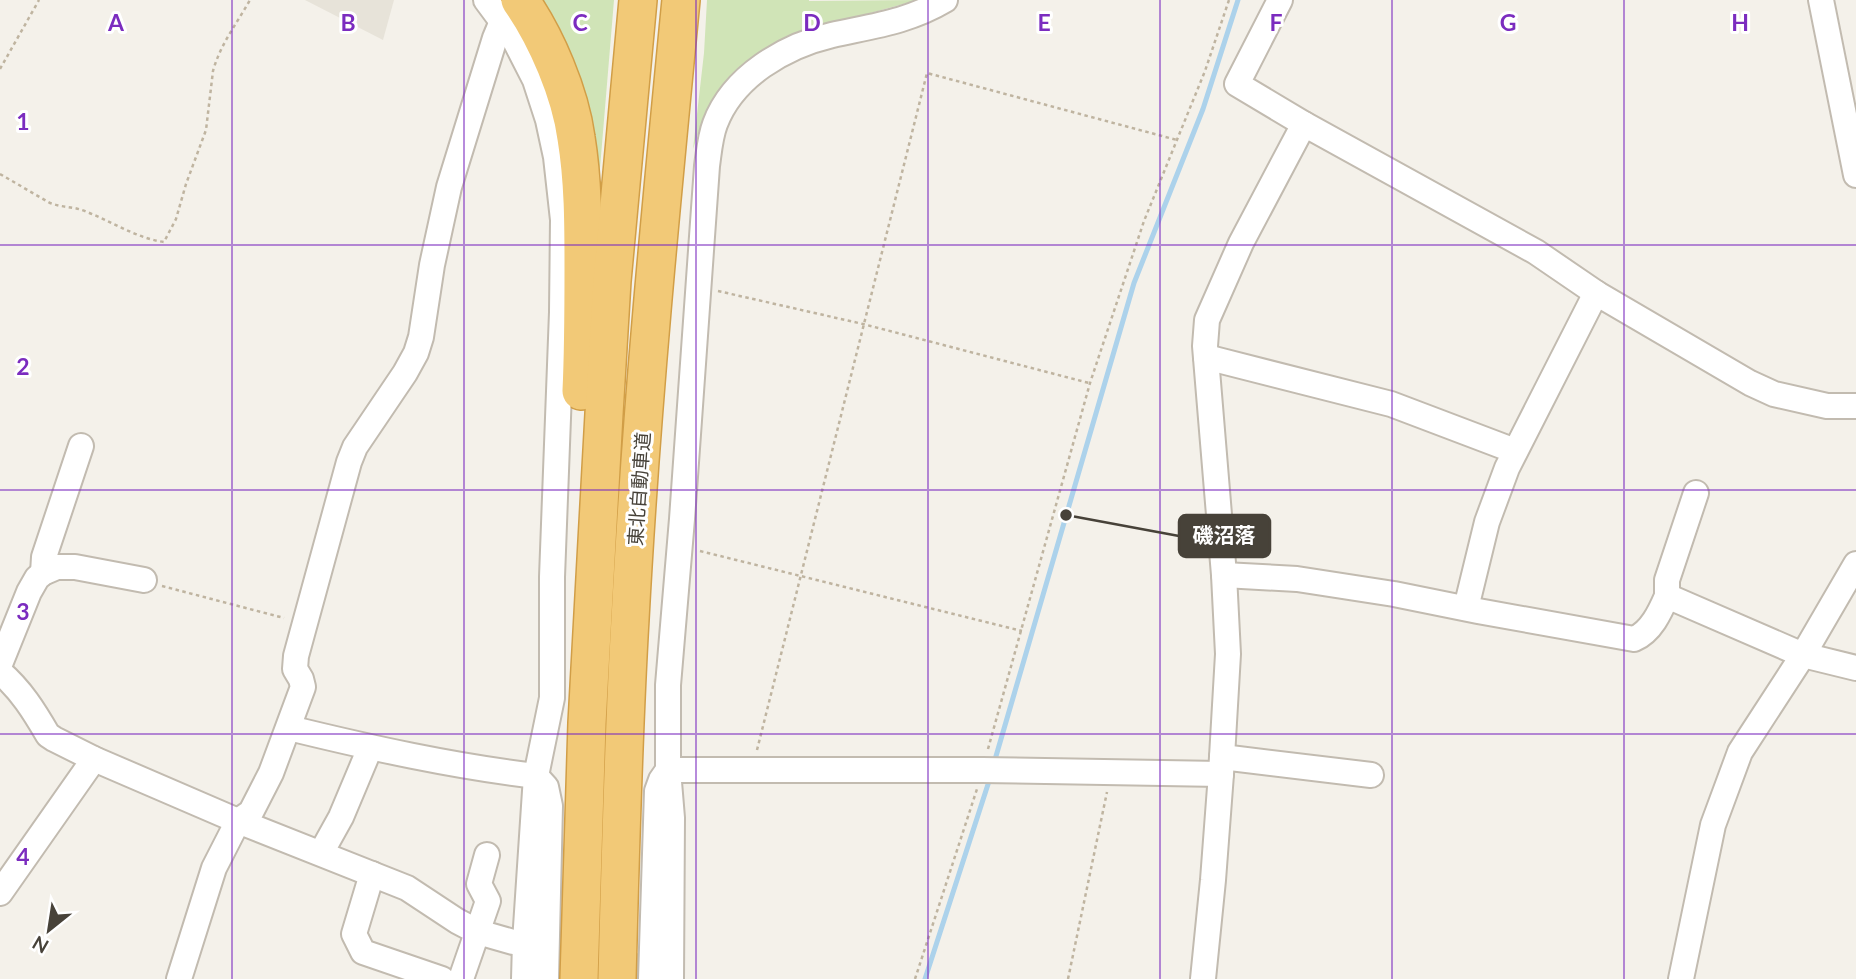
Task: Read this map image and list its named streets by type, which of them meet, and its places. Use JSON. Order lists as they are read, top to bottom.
{
  "streets": {
    "highway": ["東北自動車道"]
  },
  "places": ["磯沼落"],
  "north": "bottom left",
  "grid": {
    "columns": [
      "A",
      "B",
      "C",
      "D",
      "E",
      "F",
      "G",
      "H"
    ],
    "rows": [
      "1",
      "2",
      "3",
      "4"
    ]
  }
}
